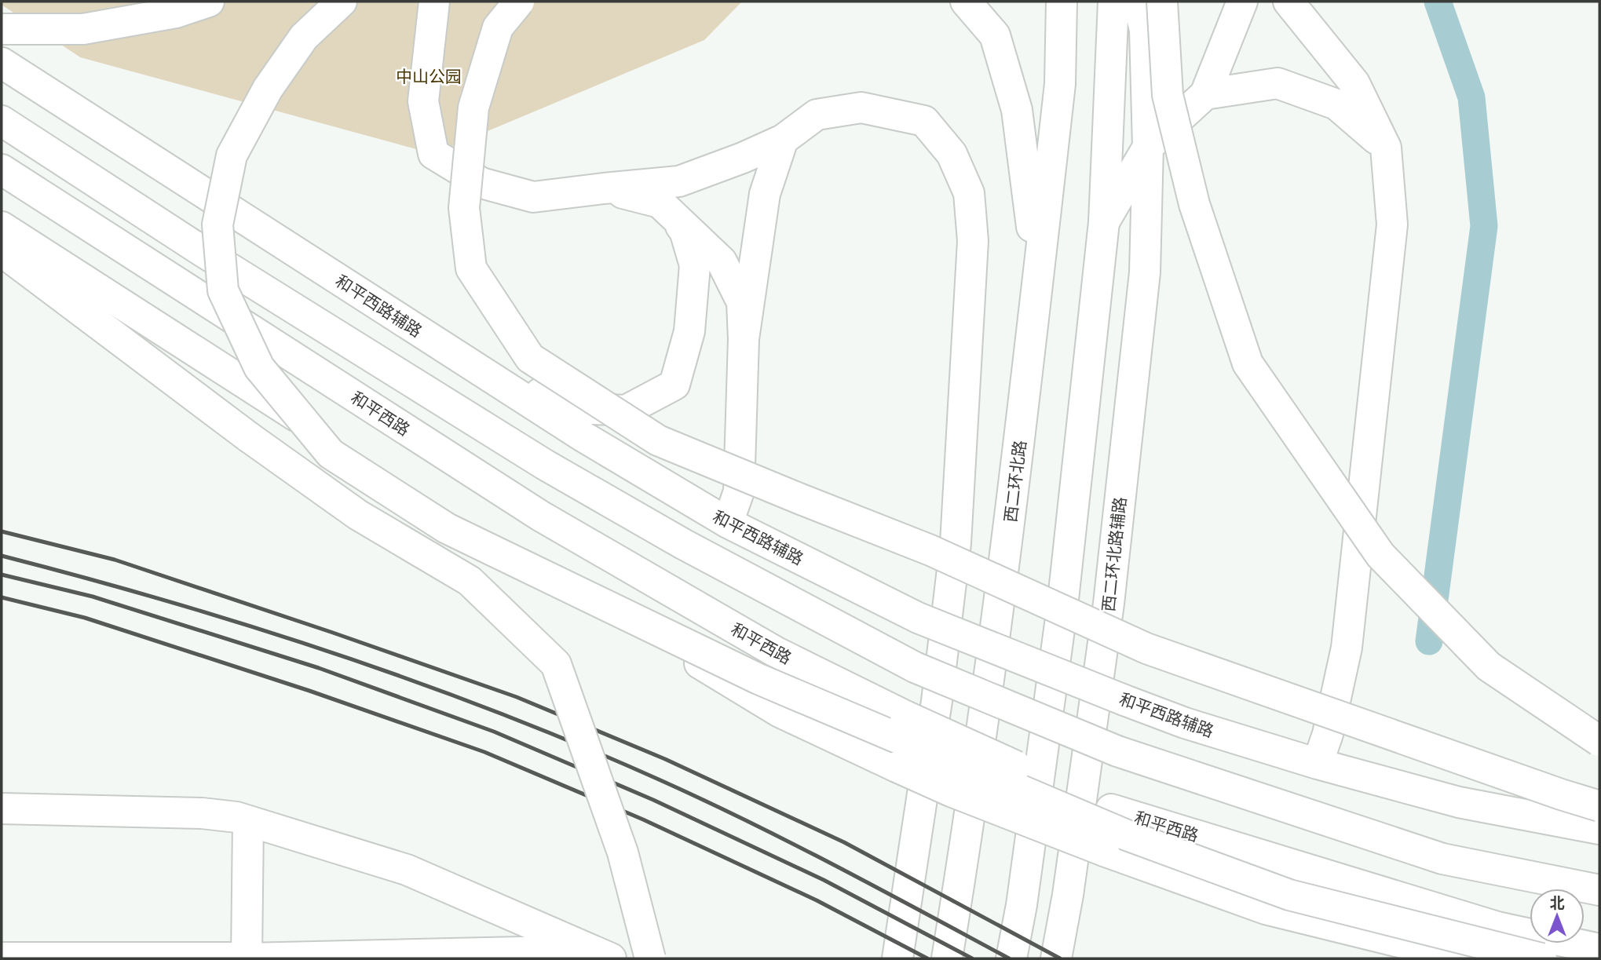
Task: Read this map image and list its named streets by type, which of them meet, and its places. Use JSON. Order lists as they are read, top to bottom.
{
  "streets": {
    "main road": [
      "和平西路辅路",
      "和平西路",
      "西二环北路",
      "西二环北路辅路"
    ]
  },
  "parks": ["中山公园"],
  "north": "top"
}
